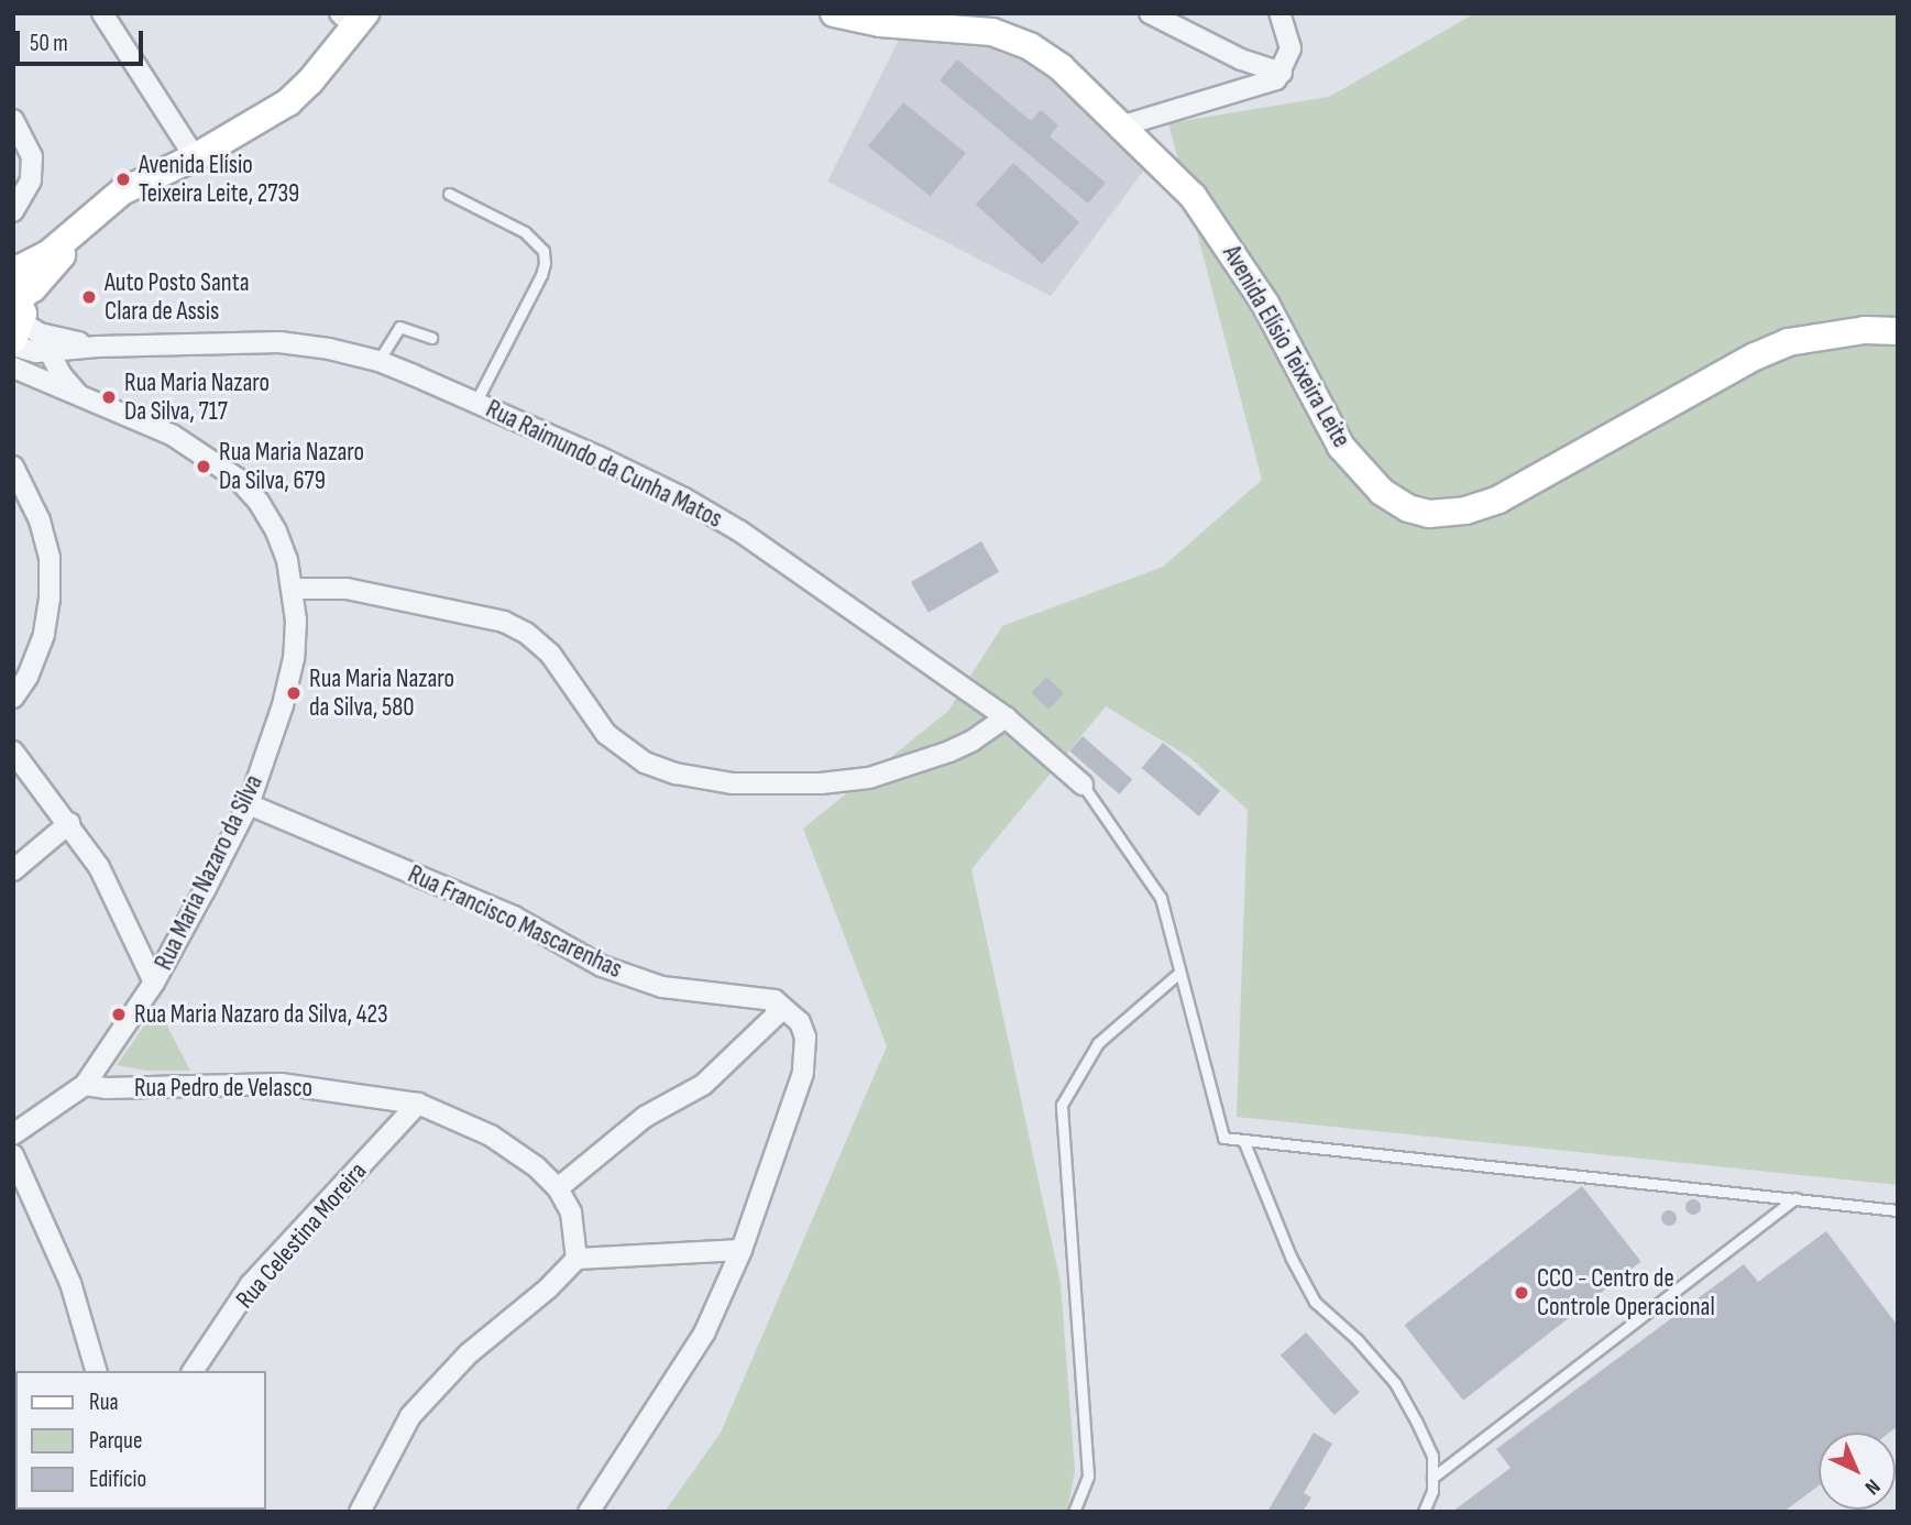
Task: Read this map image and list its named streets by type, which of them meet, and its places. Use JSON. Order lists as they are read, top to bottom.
{
  "streets": {
    "main road": ["Avenida Elísio Teixeira Leite"],
    "street": [
      "Rua Raimundo da Cunha Matos",
      "Rua Maria Nazaro da Silva",
      "Rua Francisco Mascarenhas",
      "Rua Pedro de Velasco",
      "Rua Celestina Moreira"
    ]
  },
  "crossings": [
    ["Rua Raimundo da Cunha Matos", "Rua Maria Nazaro da Silva"],
    ["Rua Maria Nazaro da Silva", "Rua Francisco Mascarenhas"],
    ["Rua Maria Nazaro da Silva", "Rua Pedro de Velasco"],
    ["Rua Pedro de Velasco", "Rua Celestina Moreira"]
  ],
  "places": [
    "Avenida Elísio Teixeira Leite, 2739",
    "Auto Posto Santa Clara de Assis",
    "Rua Maria Nazaro Da Silva, 717",
    "Rua Maria Nazaro Da Silva, 679",
    "Rua Maria Nazaro da Silva, 580",
    "Rua Maria Nazaro da Silva, 423",
    "CCO - Centro de Controle Operacional"
  ],
  "legend": ["Rua", "Parque", "Edifício"],
  "scale_bar": "50 m",
  "north": "bottom right"
}
